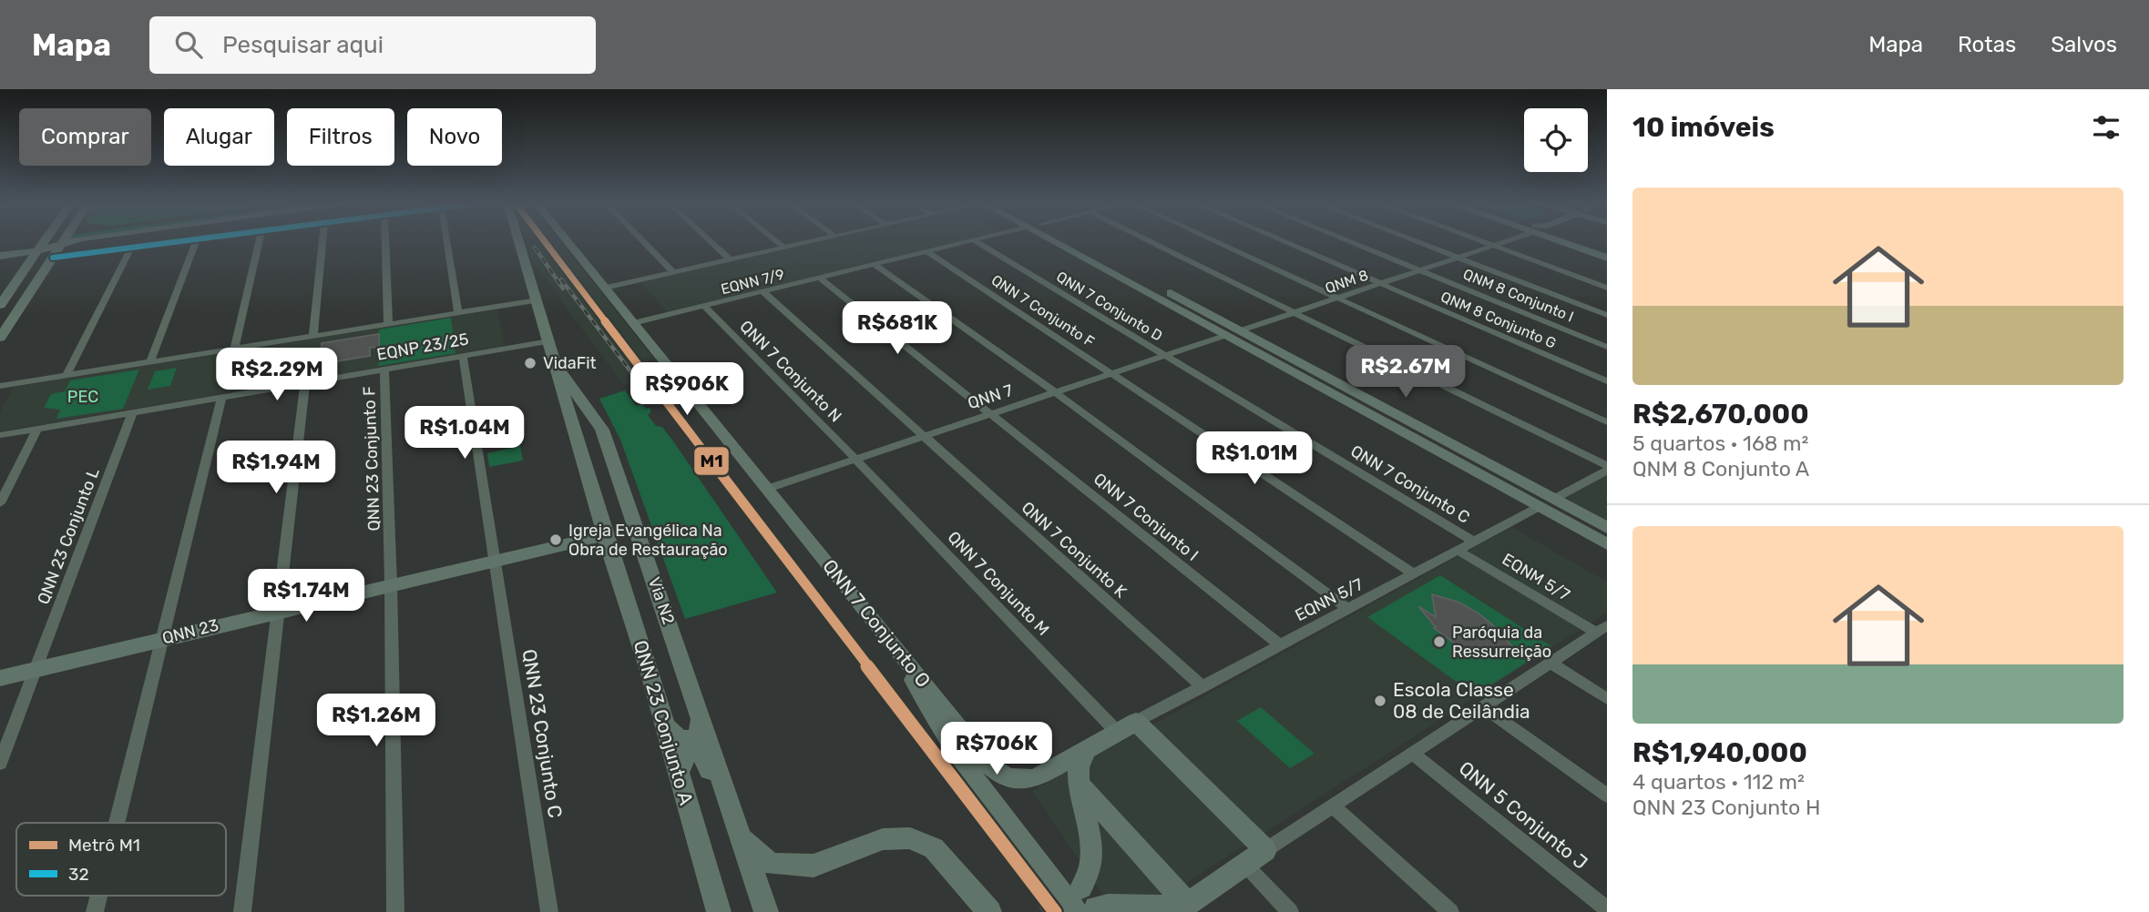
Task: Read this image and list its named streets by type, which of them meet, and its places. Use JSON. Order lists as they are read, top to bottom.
{
  "streets": {
    "main road": [
      "Via N2",
      "QNN 7 Conjunto O",
      "QNN 23",
      "QNN 23 Conjunto A"
    ],
    "street": [
      "EQNN 7/9",
      "QNM 8",
      "QNM 8 Conjunto I",
      "QNN 7 Conjunto D",
      "QNN 7 Conjunto F",
      "QNM 8 Conjunto G",
      "EQNP 23/25",
      "QNN 7 Conjunto N",
      "QNN 7",
      "QNN 23 Conjunto F",
      "QNN 7 Conjunto C",
      "QNN 7 Conjunto I",
      "QNN 23 Conjunto L",
      "QNN 7 Conjunto K",
      "EQNM 5/7",
      "QNN 7 Conjunto M",
      "EQNN 5/7",
      "QNN 23 Conjunto C",
      "QNN 5 Conjunto J"
    ]
  },
  "crossings": [
    ["EQNN 7/9", "QNN 7 Conjunto F"],
    ["EQNN 7/9", "QNN 7 Conjunto N"],
    ["EQNN 7/9", "QNN 7 Conjunto I"],
    ["EQNN 7/9", "QNN 7 Conjunto O"],
    ["QNM 8", "QNM 8 Conjunto I"],
    ["QNM 8", "QNM 8 Conjunto G"],
    ["QNN 7 Conjunto D", "QNN 7"],
    ["QNN 7 Conjunto D", "QNN 7 Conjunto C"],
    ["QNN 7 Conjunto F", "QNN 7"],
    ["QNN 7 Conjunto F", "EQNN 5/7"],
    ["EQNP 23/25", "QNN 23 Conjunto F"],
    ["EQNP 23/25", "QNN 23 Conjunto L"],
    ["EQNP 23/25", "Via N2"],
    ["EQNP 23/25", "QNN 23 Conjunto C"],
    ["QNN 7 Conjunto N", "QNN 7"],
    ["QNN 7 Conjunto N", "QNN 7 Conjunto M"],
    ["QNN 7", "QNN 7 Conjunto C"],
    ["QNN 7", "QNN 7 Conjunto I"],
    ["QNN 7", "QNN 7 Conjunto K"],
    ["QNN 7", "QNN 7 Conjunto M"],
    ["QNN 7", "QNN 7 Conjunto O"],
    ["QNN 23 Conjunto F", "QNN 23"],
    ["QNN 7 Conjunto C", "EQNN 5/7"],
    ["QNN 7 Conjunto I", "EQNN 5/7"],
    ["QNN 23 Conjunto L", "QNN 23"],
    ["QNN 7 Conjunto K", "EQNN 5/7"],
    ["EQNM 5/7", "EQNN 5/7"],
    ["QNN 7 Conjunto M", "EQNN 5/7"],
    ["QNN 7 Conjunto M", "QNN 7 Conjunto O"],
    ["EQNN 5/7", "QNN 7 Conjunto O"],
    ["Via N2", "QNN 23 Conjunto A"],
    ["QNN 23", "QNN 23 Conjunto A"],
    ["QNN 23", "QNN 23 Conjunto C"]
  ],
  "parks": ["PEC"],
  "places": [
    "VidaFit",
    "Igreja Evangélica Na Obra de Restauração",
    "Paróquia da Ressurreição",
    "Escola Classe 08 de Ceilândia"
  ],
  "lines": ["metro line M1", "transit line 32"],
  "legend": ["Metrô M1", "32"],
  "page": {
    "header": "Mapa",
    "search": "Pesquisar aqui",
    "nav": ["Mapa", "Rotas", "Salvos"],
    "heading": "10 imóveis",
    "chip": [
      "Comprar",
      "Alugar",
      "Filtros",
      "Novo"
    ],
    "list": [
      {
        "name": "R$2,670,000",
        "note": "5 quartos · 168 m² · QNM 8 Conjunto A"
      },
      {
        "name": "R$1,940,000",
        "note": "4 quartos · 112 m² · QNN 23 Conjunto H"
      }
    ],
    "price": [
      "R$681K",
      "R$2.67M",
      "R$2.29M",
      "R$906K",
      "R$1.04M",
      "R$1.01M",
      "R$1.94M",
      "R$1.74M",
      "R$1.26M",
      "R$706K"
    ]
  }
}
